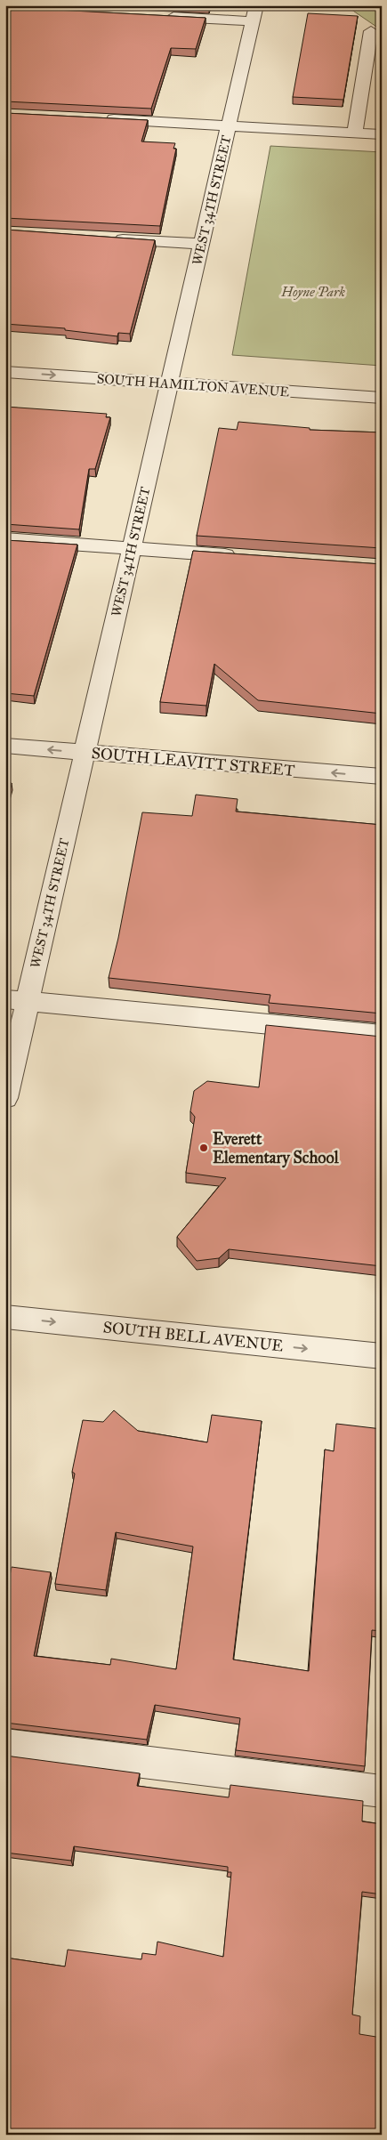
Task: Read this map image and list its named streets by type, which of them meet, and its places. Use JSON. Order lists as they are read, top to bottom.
{
  "streets": {
    "street": [
      "WEST 34TH STREET",
      "SOUTH HAMILTON AVENUE",
      "SOUTH LEAVITT STREET",
      "SOUTH BELL AVENUE"
    ]
  },
  "crossings": [
    ["WEST 34TH STREET", "SOUTH HAMILTON AVENUE"],
    ["WEST 34TH STREET", "SOUTH LEAVITT STREET"]
  ],
  "one_way": ["SOUTH BELL AVENUE"],
  "parks": ["Hoyne Park"],
  "places": ["Everett Elementary School"]
}
